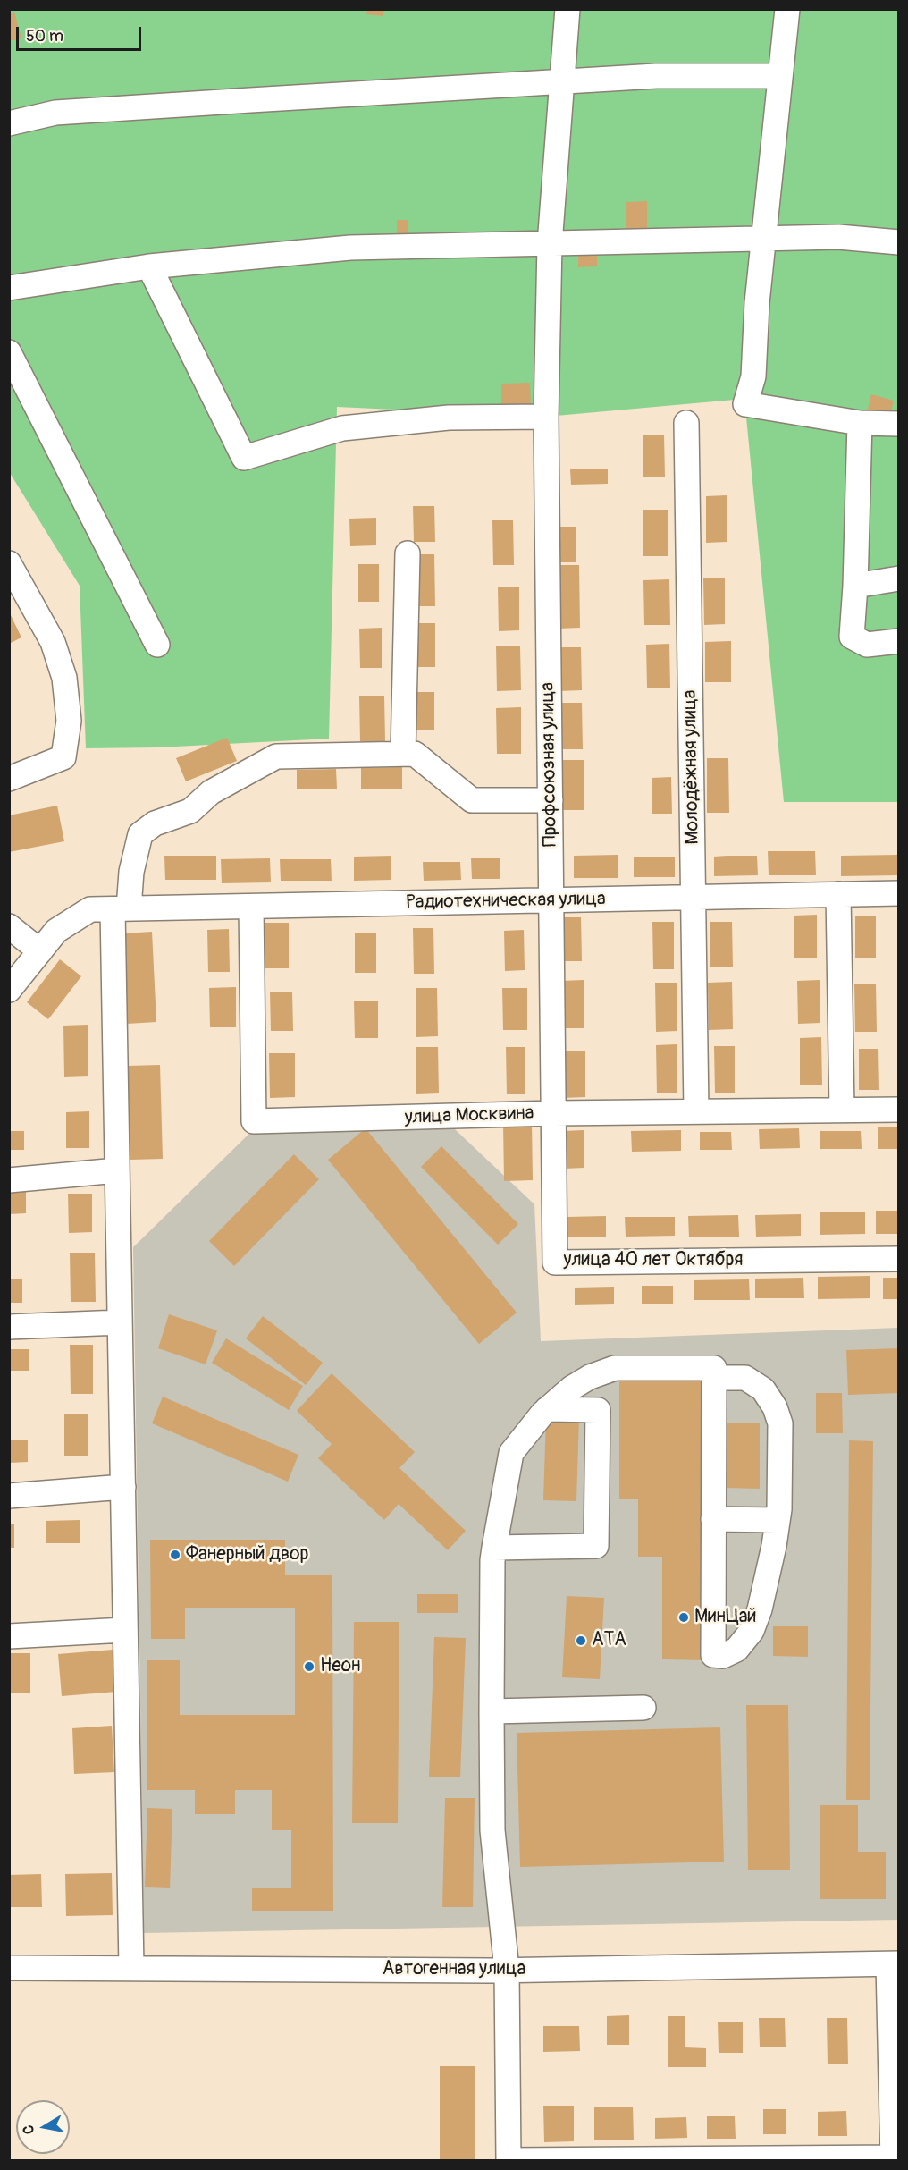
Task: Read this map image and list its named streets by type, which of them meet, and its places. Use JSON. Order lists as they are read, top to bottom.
{
  "streets": {
    "street": [
      "Профсоюзная улица",
      "Молодёжная улица",
      "Радиотехническая улица",
      "улица Москвина",
      "улица 40 лет Октября",
      "Автогенная улица"
    ]
  },
  "crossings": [
    ["Профсоюзная улица", "Радиотехническая улица"],
    ["Профсоюзная улица", "улица Москвина"],
    ["Профсоюзная улица", "улица 40 лет Октября"],
    ["Молодёжная улица", "Радиотехническая улица"],
    ["Молодёжная улица", "улица Москвина"],
    ["Радиотехническая улица", "улица Москвина"],
    ["улица Москвина", "улица 40 лет Октября"]
  ],
  "places": [
    "Фанерный двор",
    "МинЦай",
    "АТА",
    "Неон"
  ],
  "scale_bar": "50 m",
  "north": "left"
}
